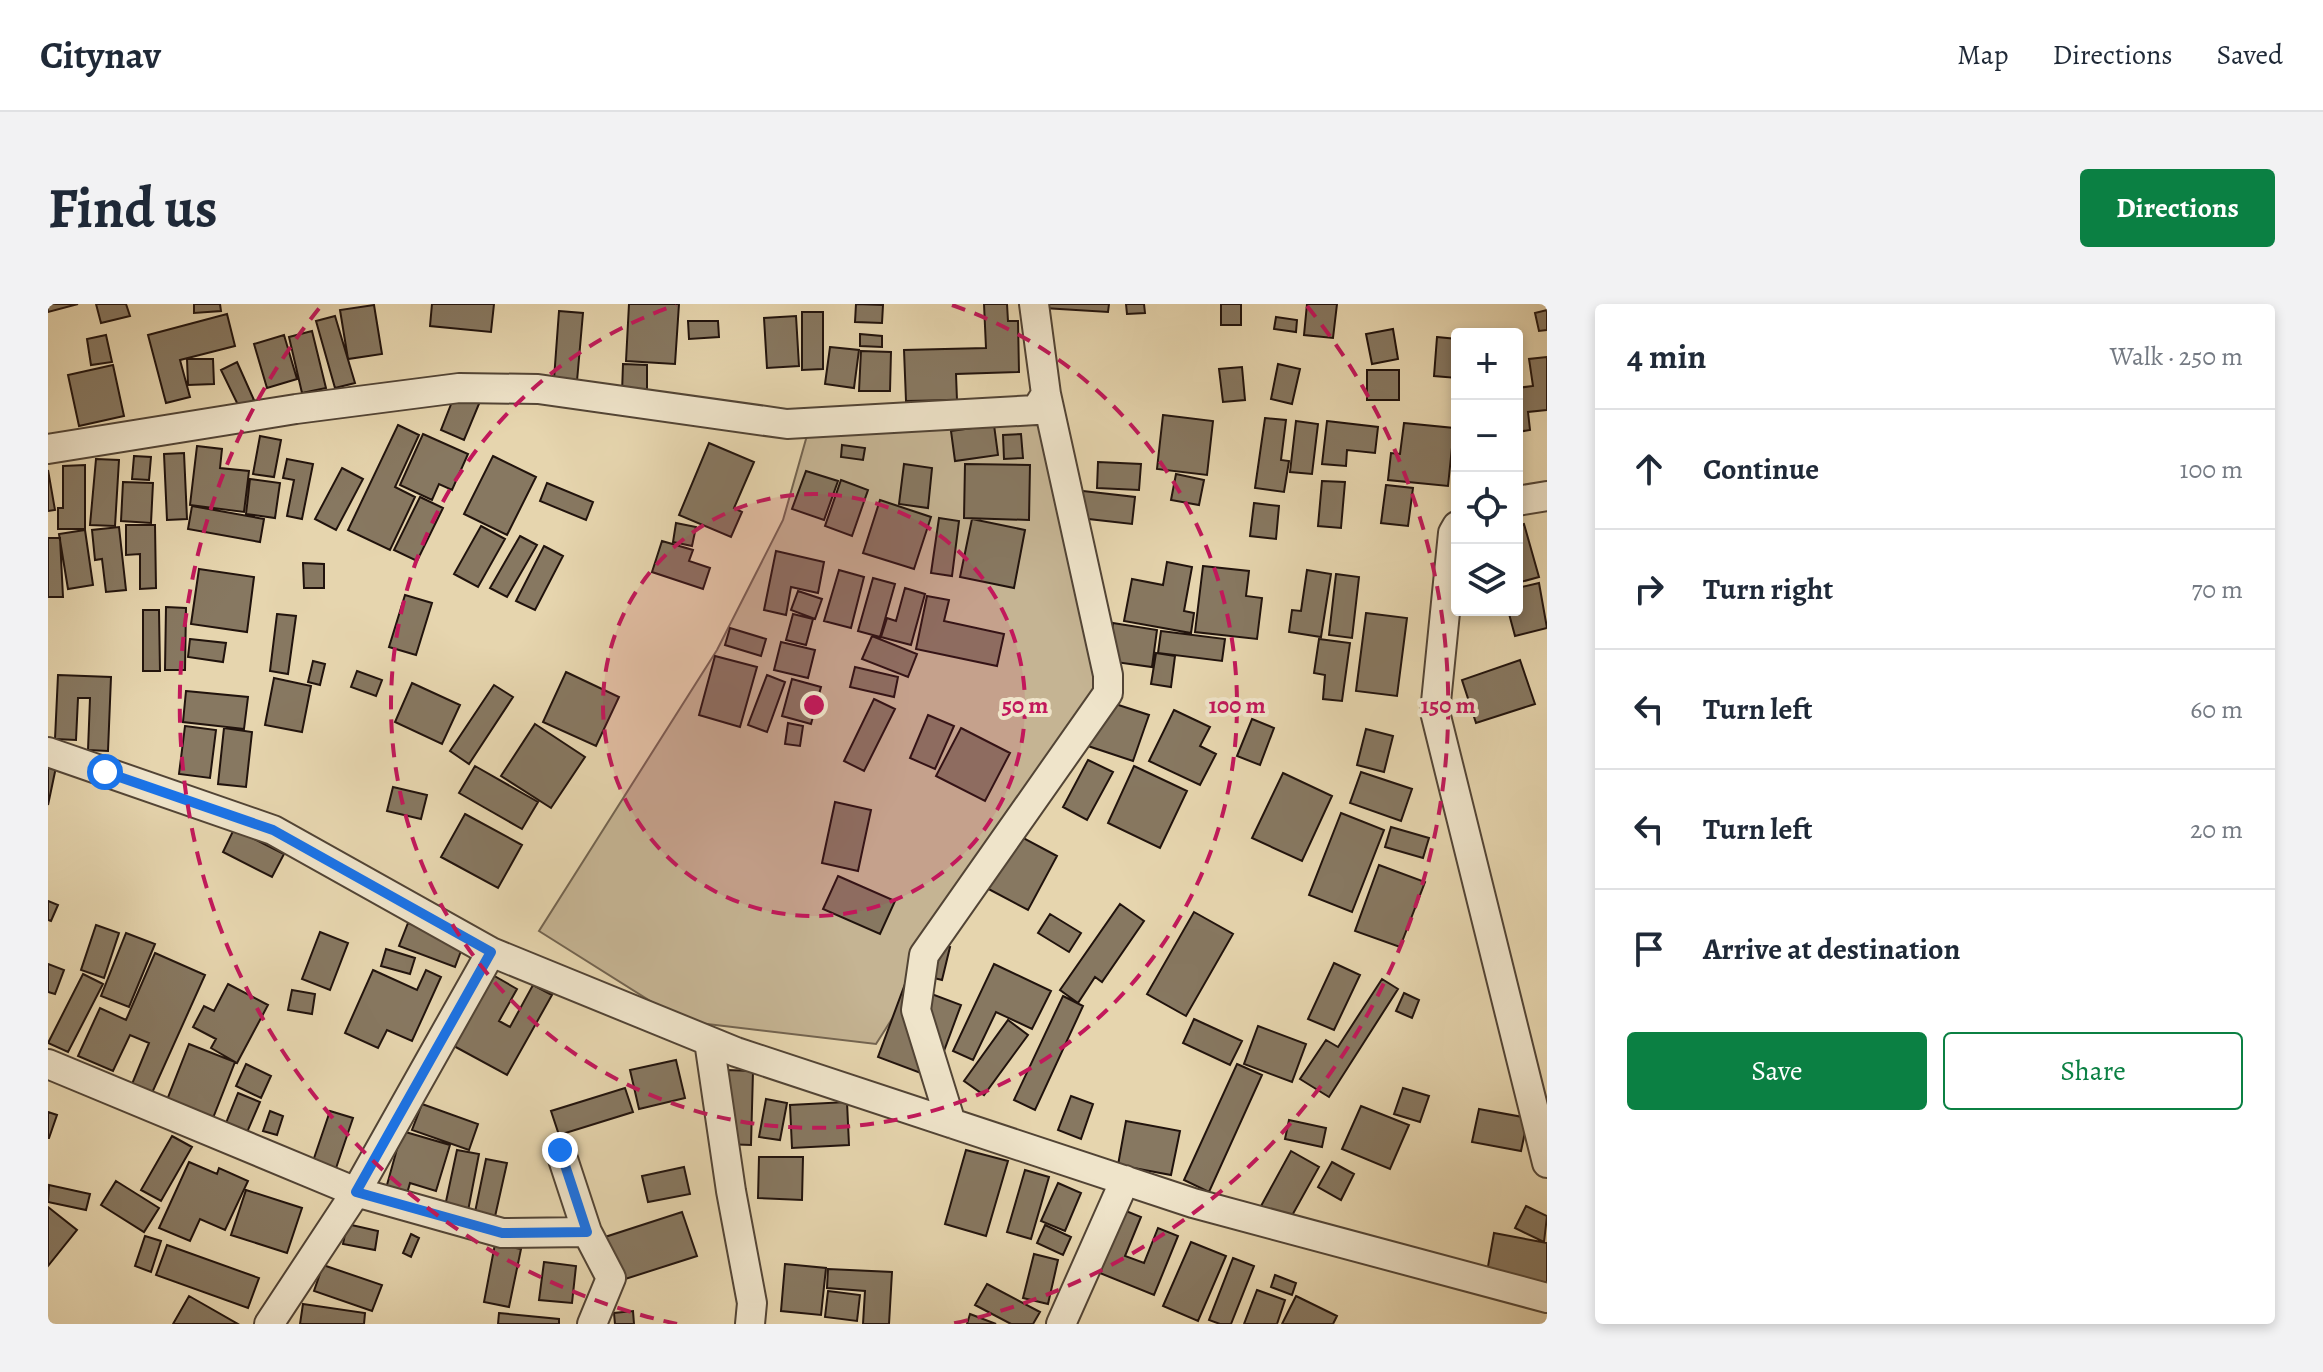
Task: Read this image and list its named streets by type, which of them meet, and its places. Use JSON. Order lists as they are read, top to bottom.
{
  "page": {
    "header": "Citynav",
    "nav": ["Map", "Directions", "Saved"],
    "buttons": [
      "Directions",
      ["Save", "Share"]
    ],
    "title": "Find us",
    "heading": ["4 min", "Walk · 250 m"],
    "map_buttons": ["+", "−"],
    "list": [
      ["Continue", "100 m"],
      ["Turn right", "70 m"],
      ["Turn left", "60 m"],
      ["Turn left", "20 m"],
      "Arrive at destination"
    ]
  },
  "rings": ["50 m", "100 m", "150 m"]
}
